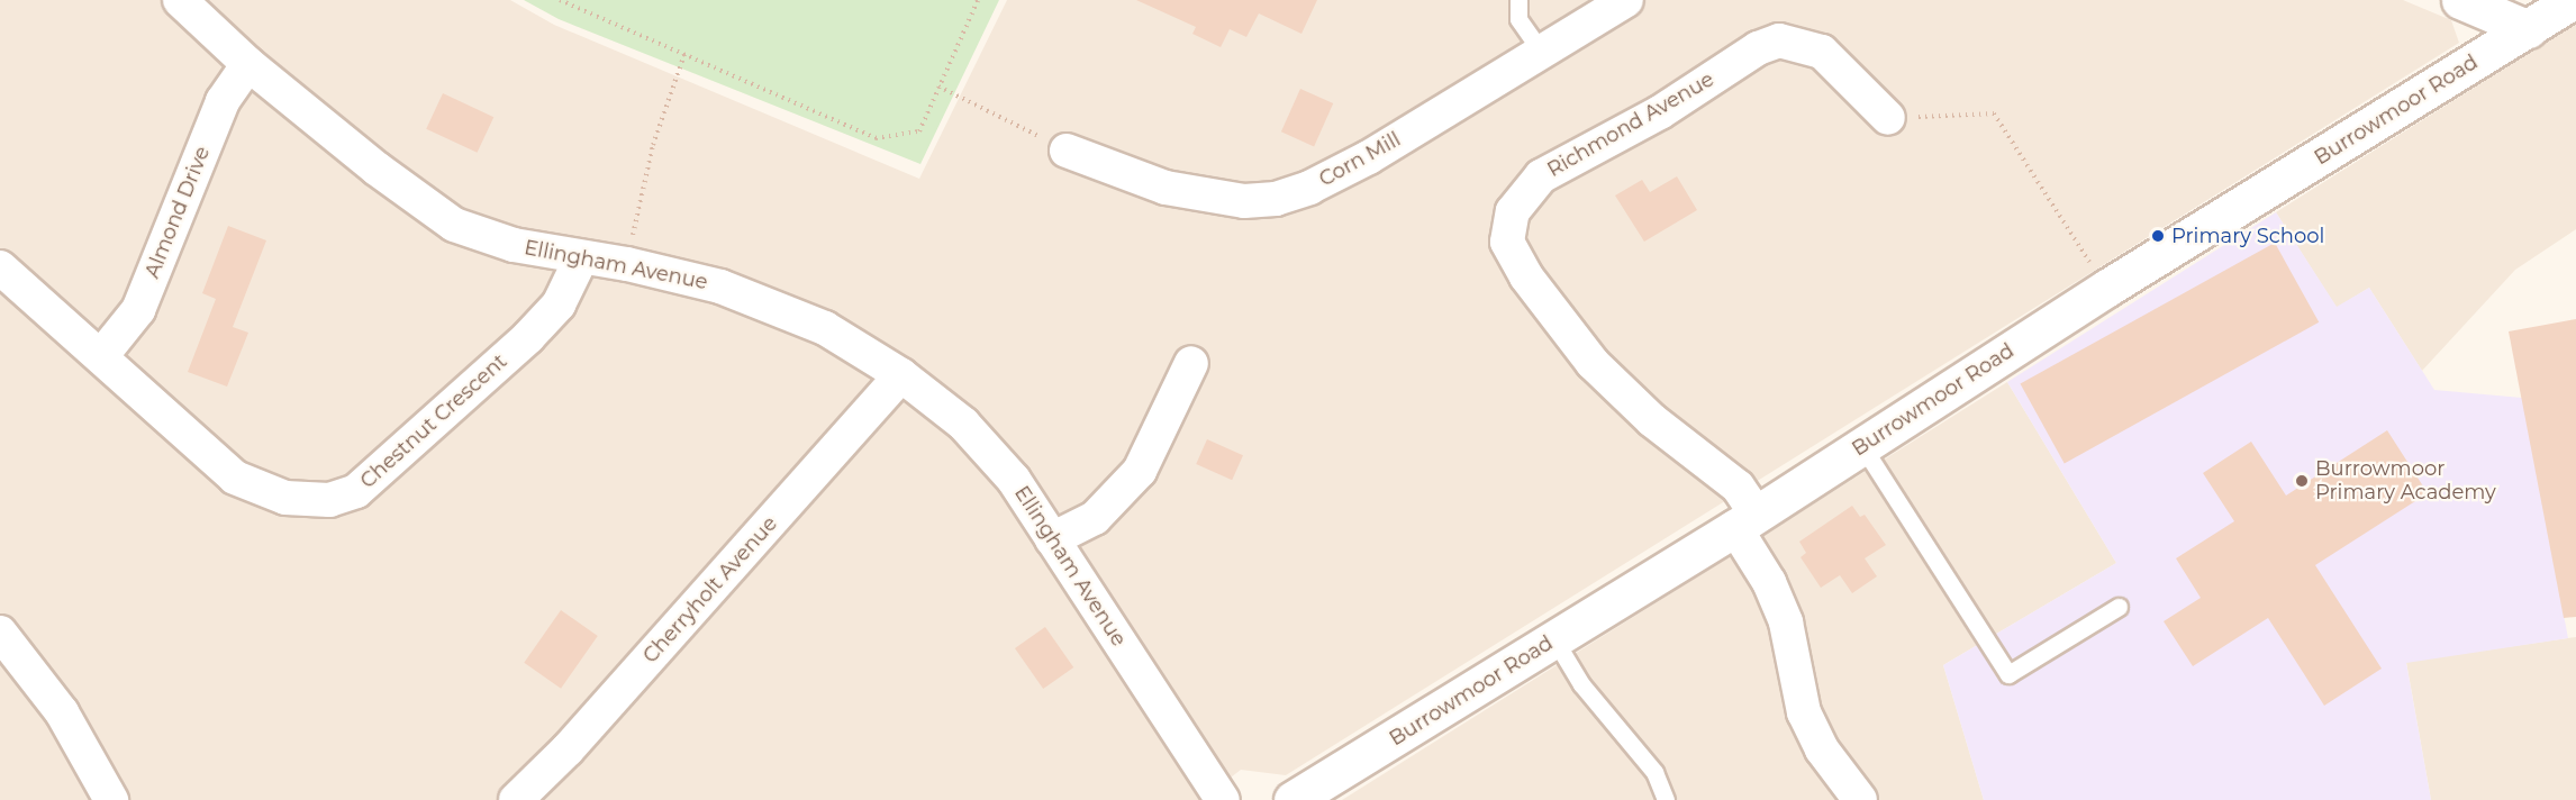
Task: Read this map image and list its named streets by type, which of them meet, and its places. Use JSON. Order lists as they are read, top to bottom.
{
  "streets": {
    "street": [
      "Burrowmoor Road",
      "Richmond Avenue",
      "Corn Mill",
      "Almond Drive",
      "Ellingham Avenue",
      "Chestnut Crescent",
      "Cherryholt Avenue"
    ]
  },
  "crossings": [
    ["Burrowmoor Road", "Richmond Avenue"],
    ["Almond Drive", "Ellingham Avenue"],
    ["Almond Drive", "Chestnut Crescent"],
    ["Ellingham Avenue", "Chestnut Crescent"],
    ["Ellingham Avenue", "Cherryholt Avenue"]
  ],
  "places": ["Primary School", "Burrowmoor Primary Academy"]
}
